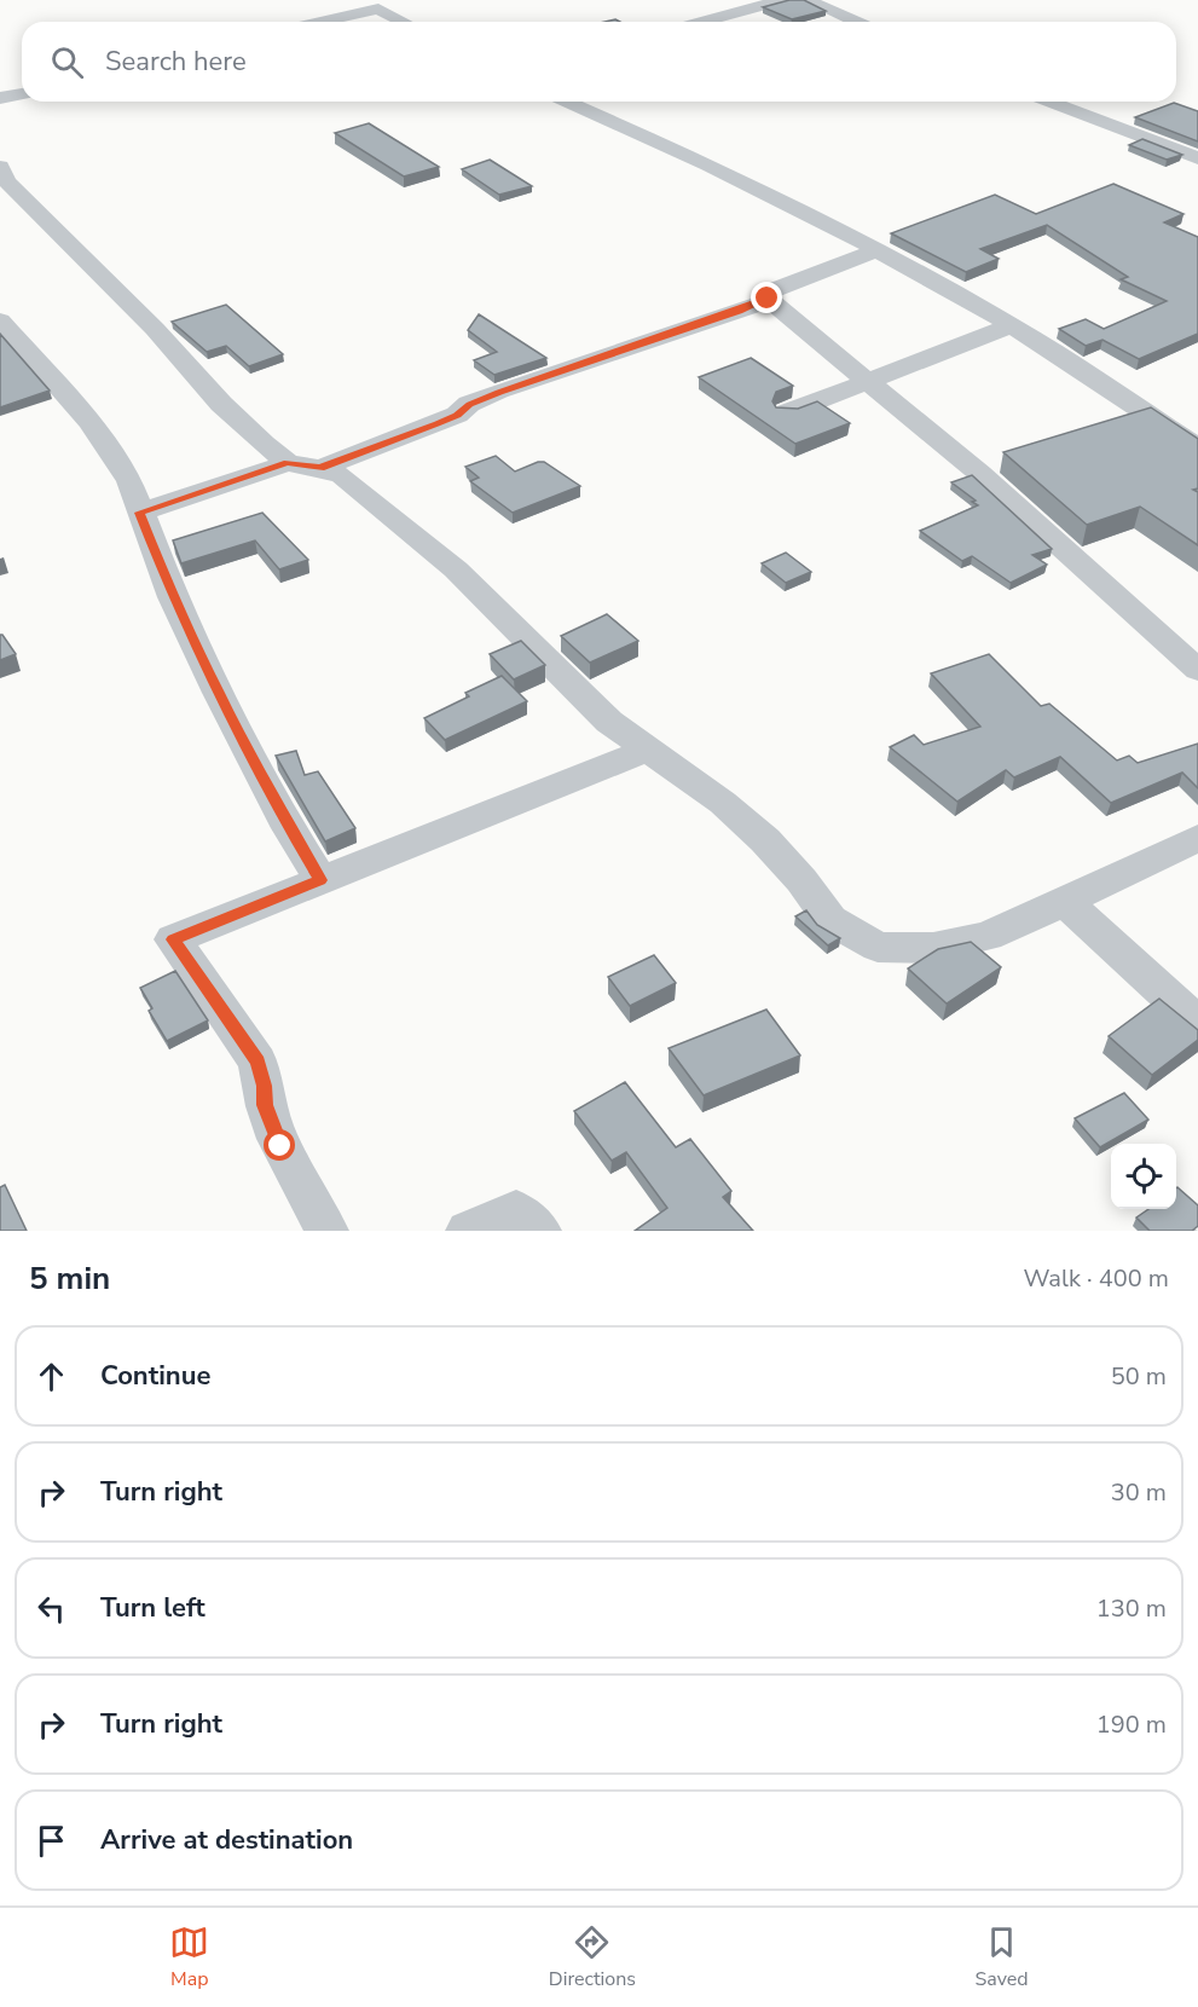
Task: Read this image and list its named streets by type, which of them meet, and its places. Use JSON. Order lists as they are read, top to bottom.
{
  "page": {
    "search": "Search here",
    "heading": ["5 min", "Walk · 400 m"],
    "list": [
      ["Continue", "50 m"],
      ["Turn right", "30 m"],
      ["Turn left", "130 m"],
      ["Turn right", "190 m"],
      "Arrive at destination"
    ],
    "nav": ["Map", "Directions", "Saved"]
  }
}
